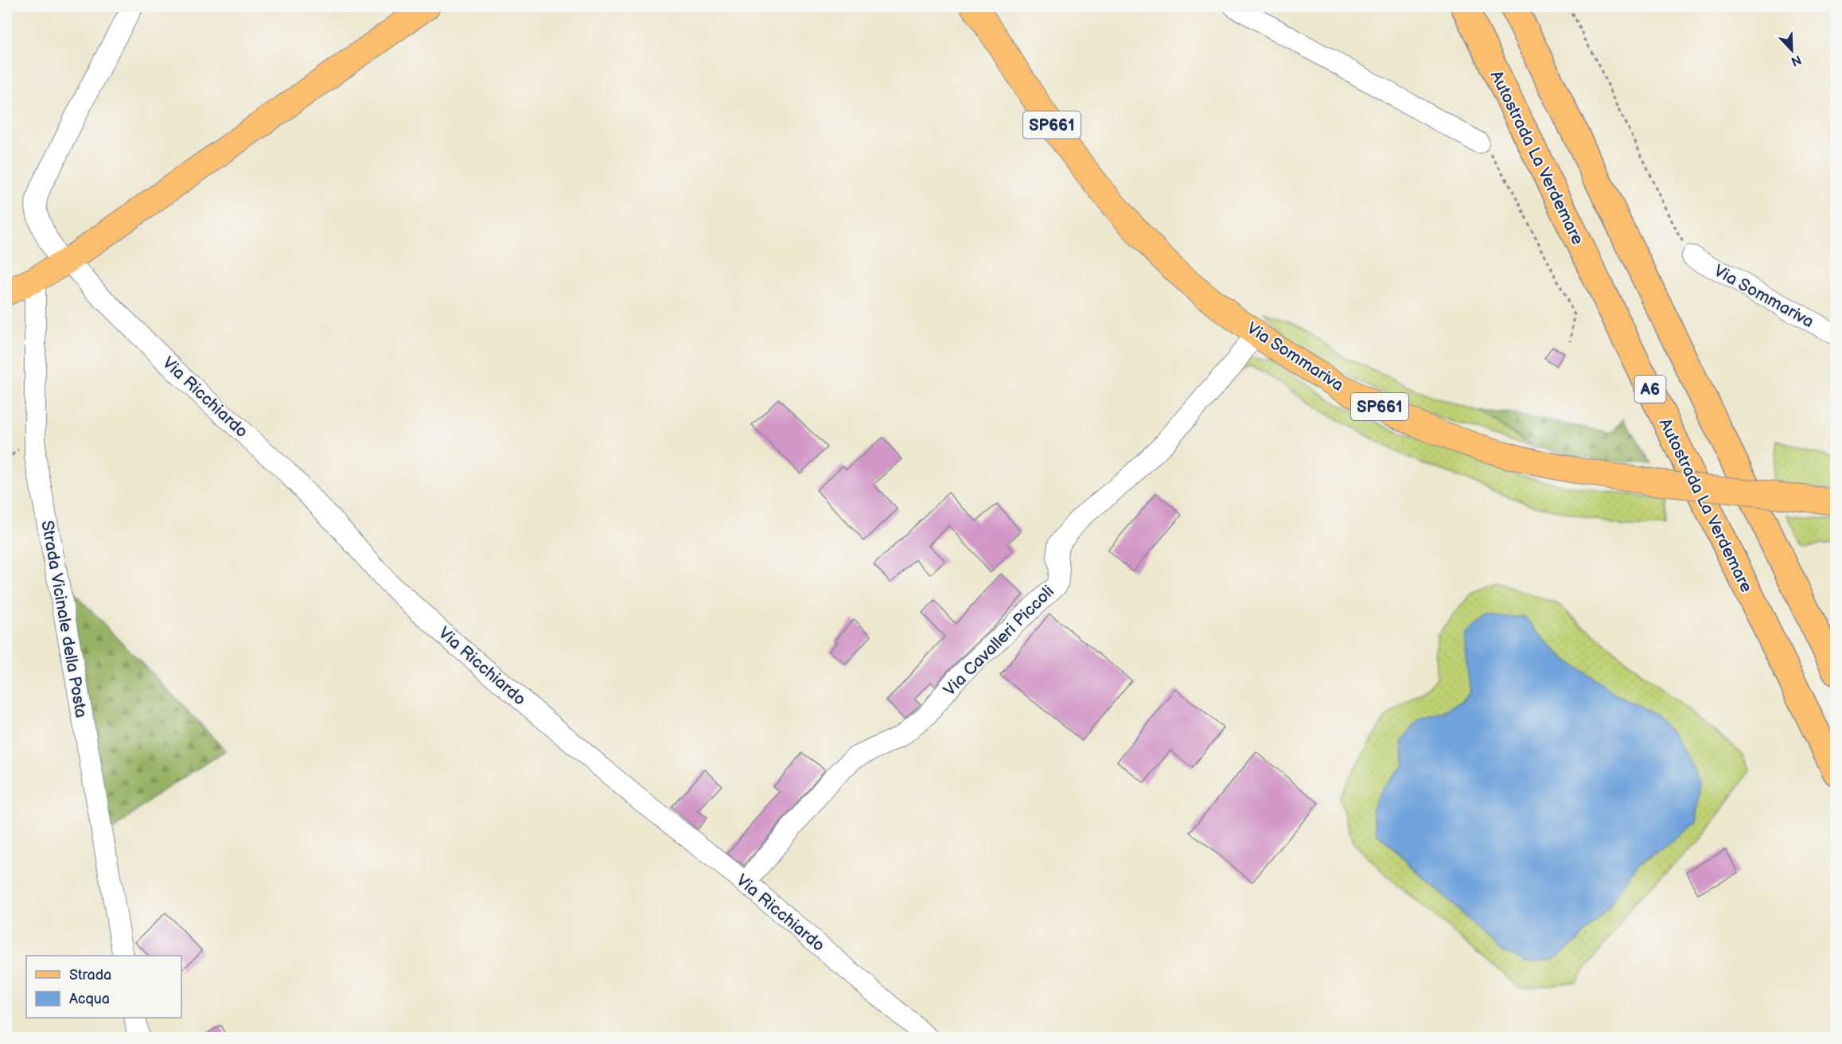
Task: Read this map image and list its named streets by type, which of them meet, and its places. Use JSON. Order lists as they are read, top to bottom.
{
  "streets": {
    "highway": ["Autostrada La Verdemare", "A6"],
    "main road": ["SP661", "Via Sommariva"],
    "street": ["Via Ricchiardo", "Strada Vicinale della Posta", "Via Cavalleri Piccoli"]
  },
  "crossings": [
    ["Via Sommariva", "Via Cavalleri Piccoli"],
    ["Via Ricchiardo", "Via Cavalleri Piccoli"]
  ],
  "legend": ["Strada", "Acqua"],
  "north": "bottom right"
}
